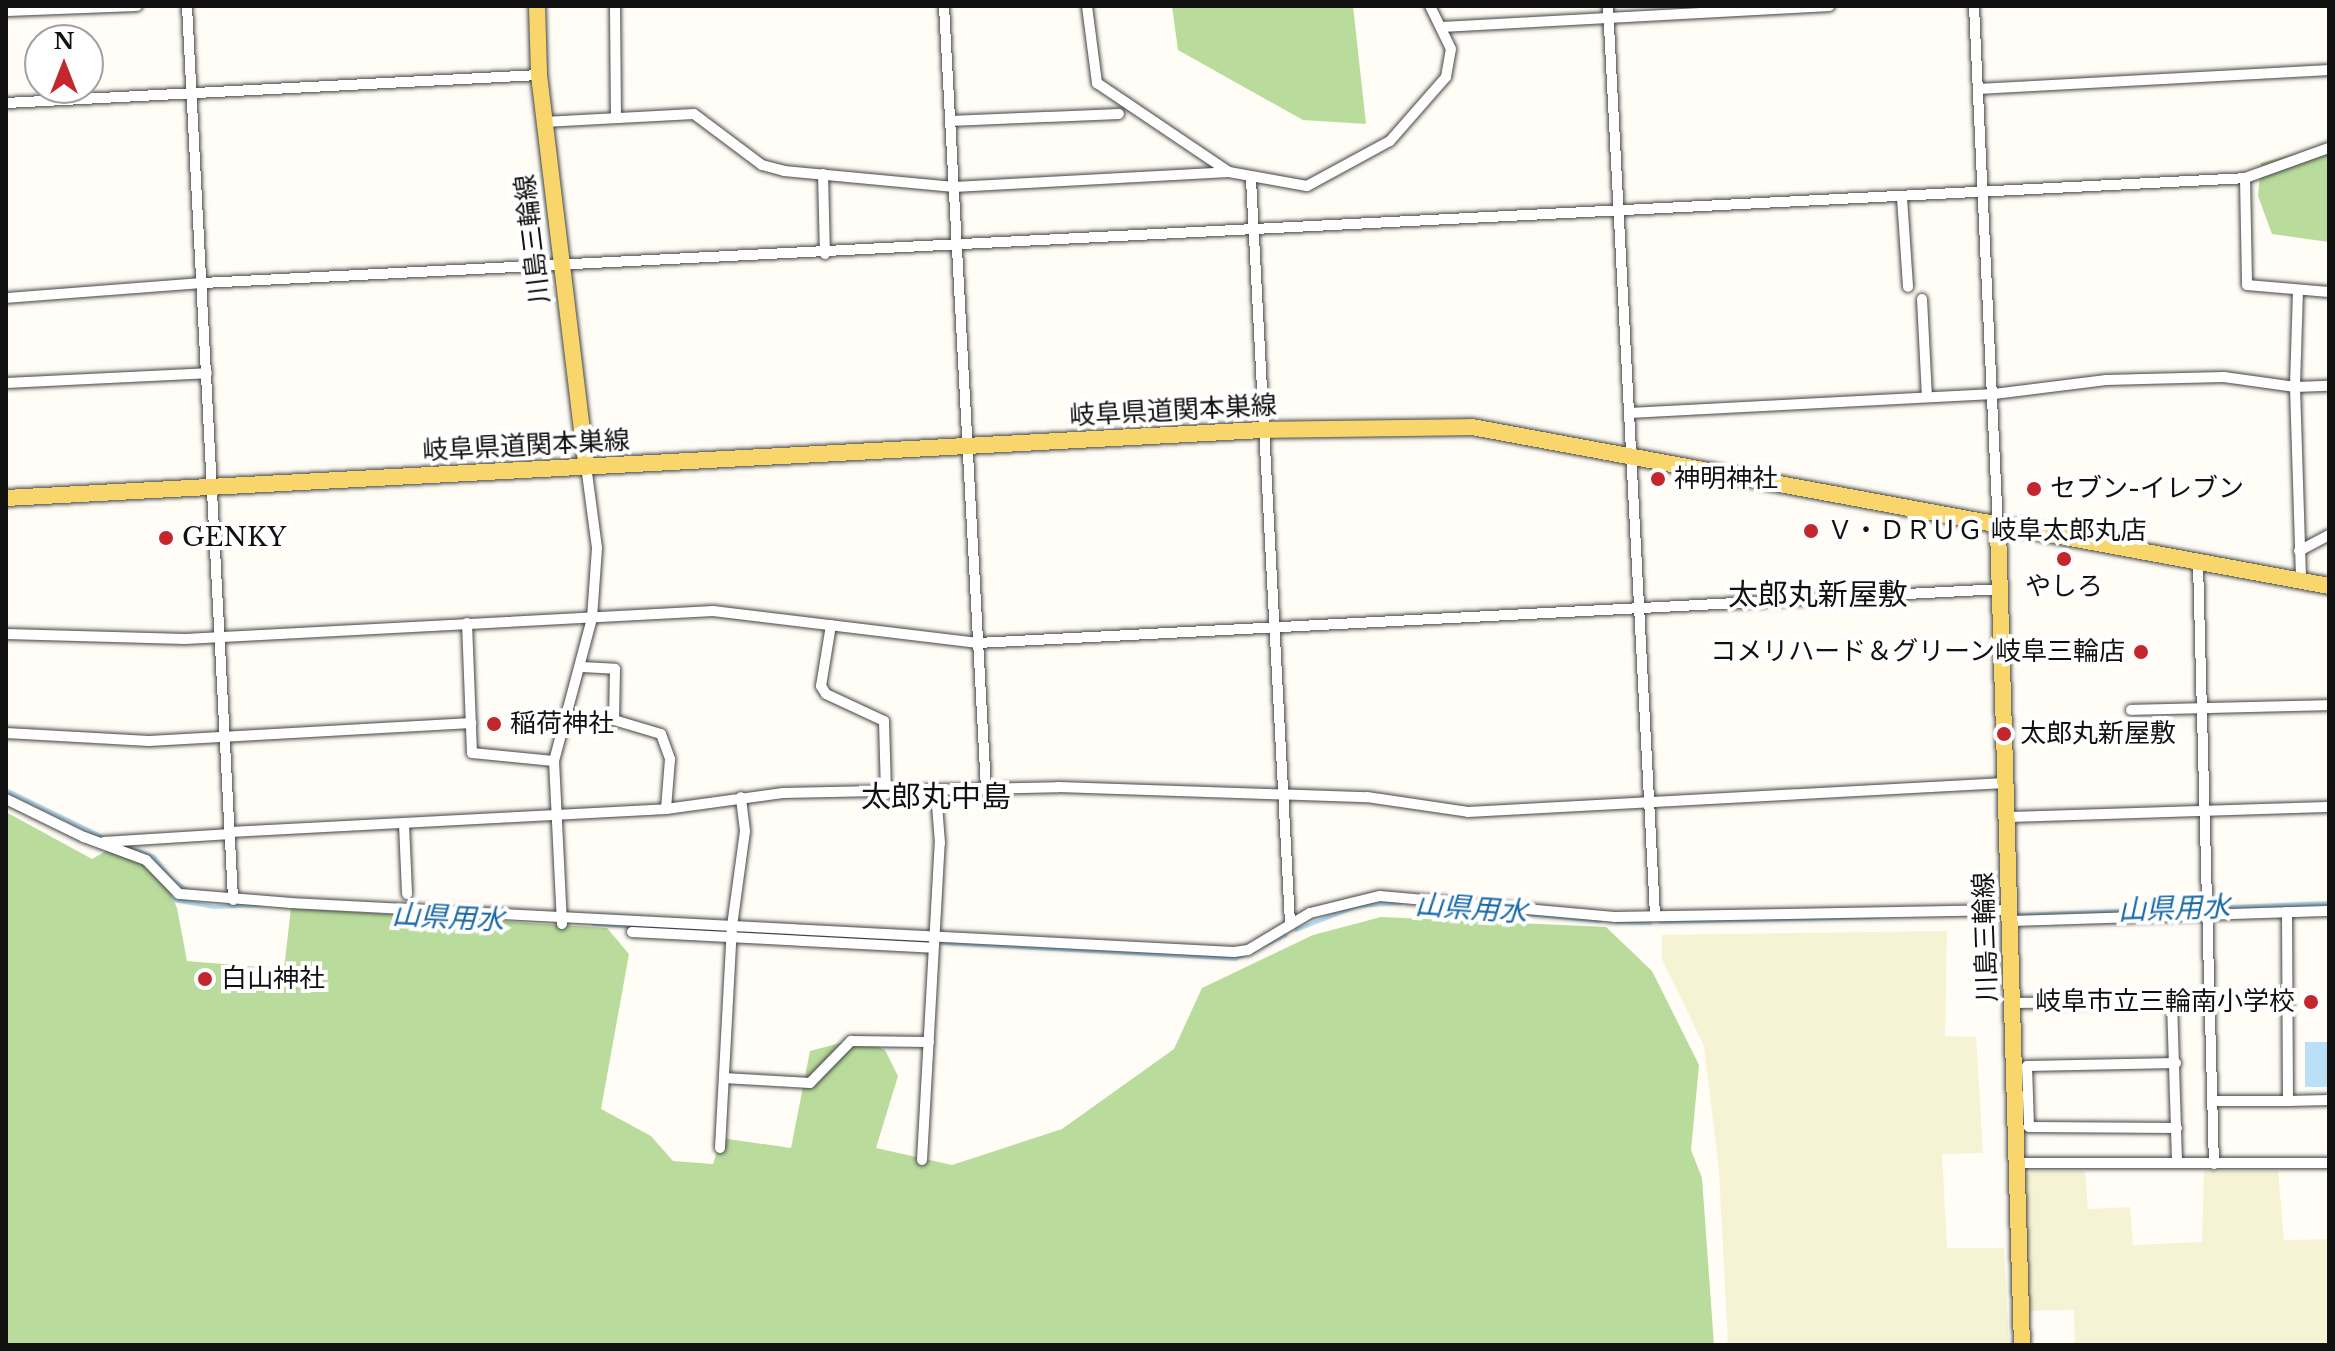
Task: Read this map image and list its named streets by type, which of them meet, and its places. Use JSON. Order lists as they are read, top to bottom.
{
  "streets": {
    "main road": ["川島三輪線", "岐阜県道関本巣線"]
  },
  "crossings": [
    ["川島三輪線", "岐阜県道関本巣線"]
  ],
  "districts": ["太郎丸新屋敷", "太郎丸中島"],
  "water": ["山県用水"],
  "places": [
    "神明神社",
    "セブン-イレブン",
    "Ｖ・ＤＲＵＧ 岐阜太郎丸店",
    "GENKY",
    "やしろ",
    "コメリハード＆グリーン岐阜三輪店",
    "稲荷神社",
    "太郎丸新屋敷",
    "白山神社",
    "岐阜市立三輪南小学校"
  ],
  "north": "top"
}
